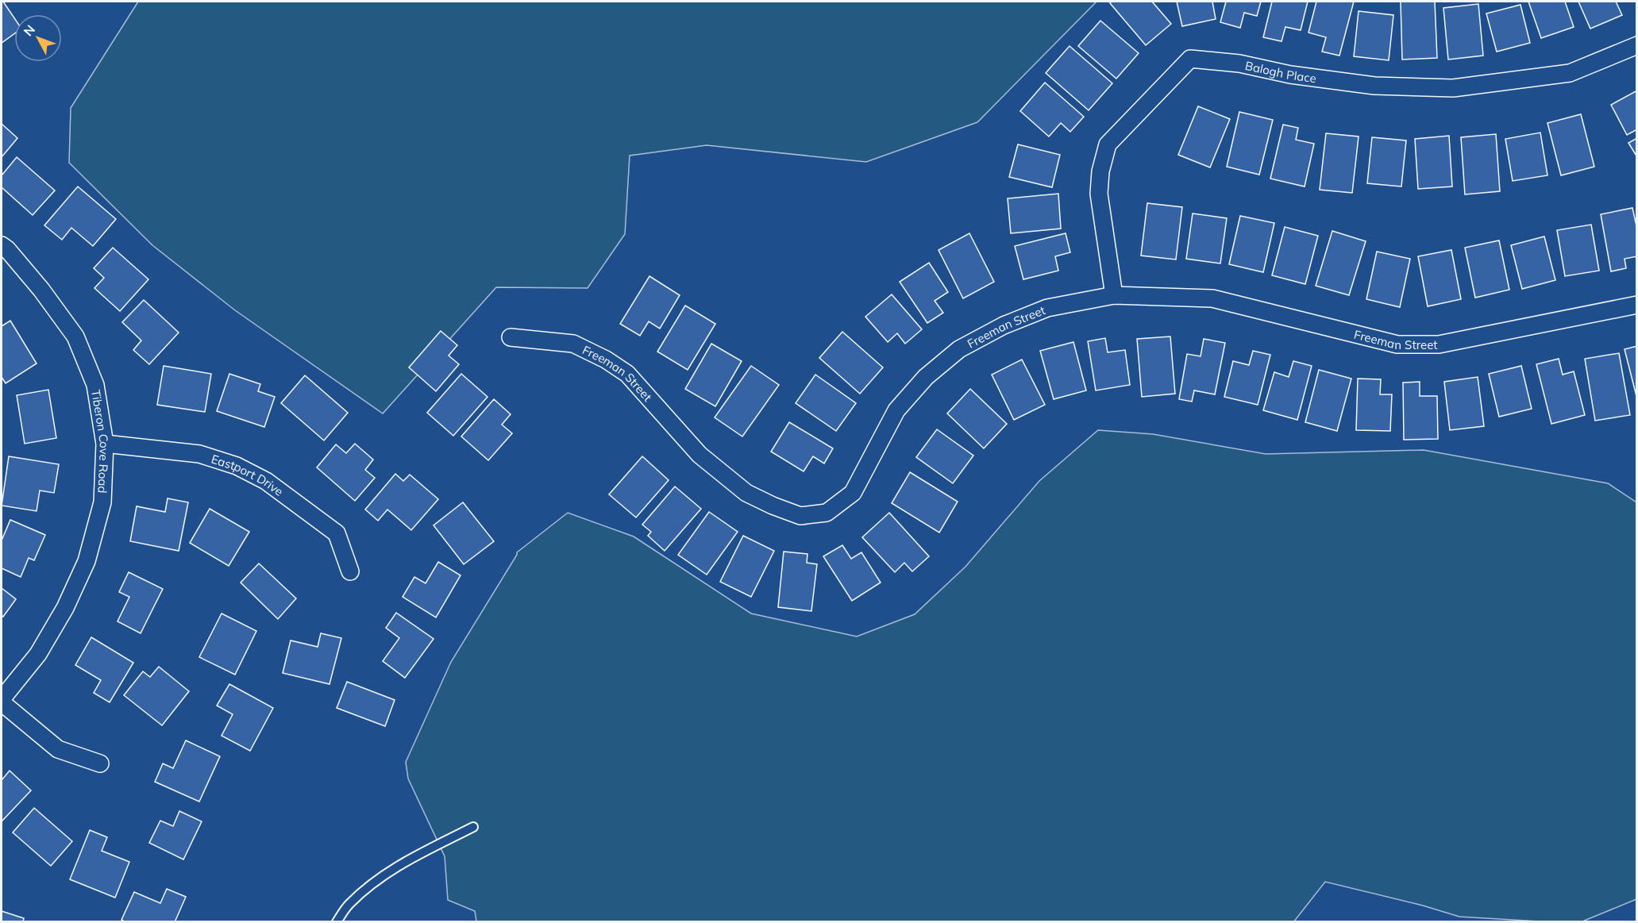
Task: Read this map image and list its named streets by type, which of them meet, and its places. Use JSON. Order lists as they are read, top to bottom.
{
  "streets": {
    "street": [
      "Balogh Place",
      "Freeman Street",
      "Tiberon Cove Road",
      "Eastport Drive"
    ]
  },
  "crossings": [
    ["Balogh Place", "Freeman Street"],
    ["Tiberon Cove Road", "Eastport Drive"]
  ],
  "north": "top left"
}
